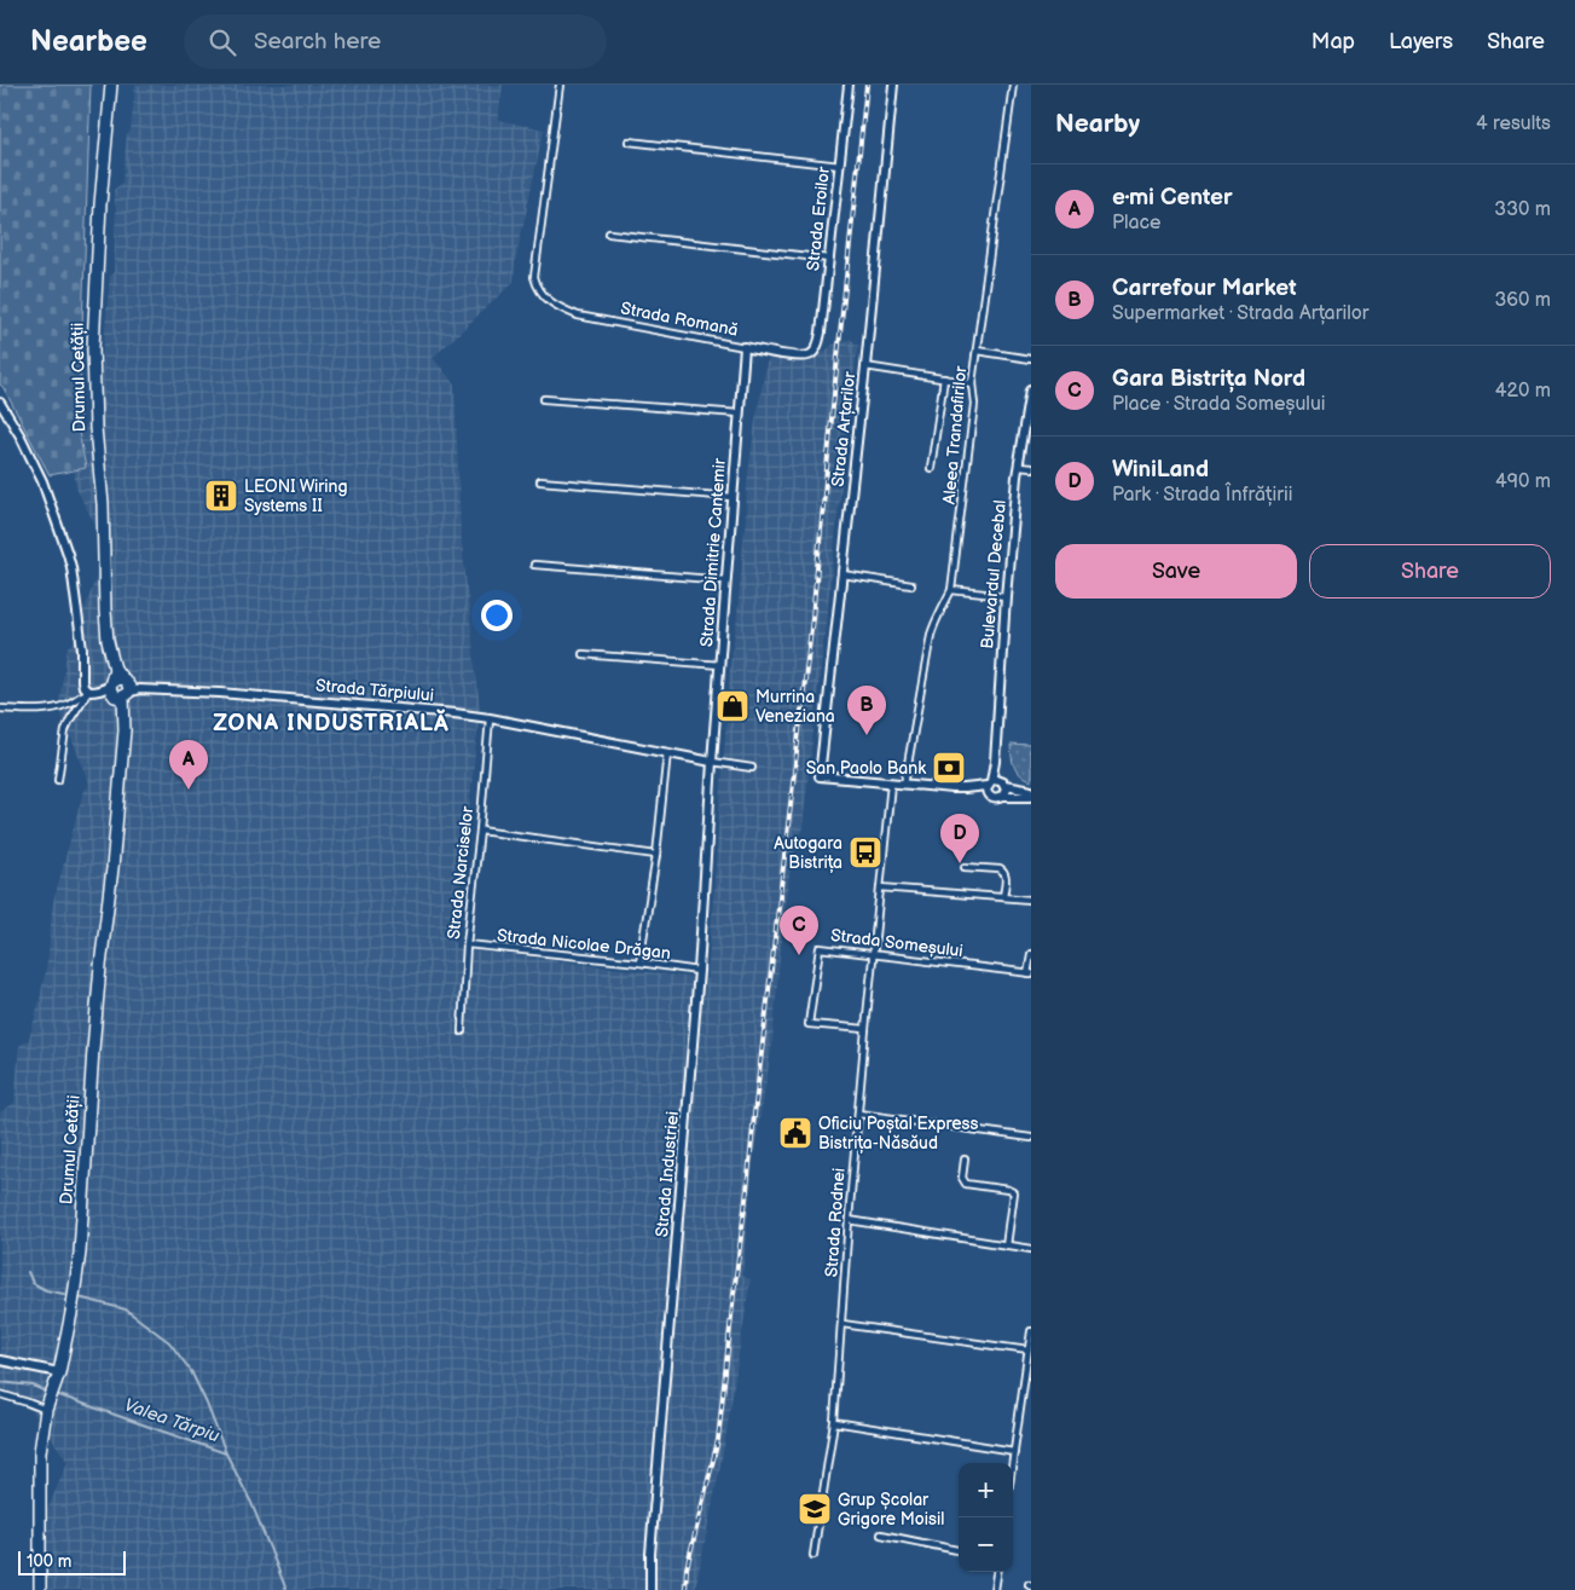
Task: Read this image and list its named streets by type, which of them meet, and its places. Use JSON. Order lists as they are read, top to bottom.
{
  "streets": {
    "highway": ["Drumul Cetății"],
    "street": [
      "Strada Eroilor",
      "Strada Romană",
      "Strada Arțarilor",
      "Aleea Trandafirilor",
      "Strada Dimitrie Cantemir",
      "Bulevardul Decebal",
      "Strada Tărpiului",
      "Strada Narciselor",
      "Strada Someșului",
      "Strada Nicolae Drăgan",
      "Strada Industriei",
      "Strada Rodnei"
    ]
  },
  "crossings": [
    ["Strada Eroilor", "Strada Romană"],
    ["Strada Romană", "Strada Dimitrie Cantemir"],
    ["Drumul Cetății", "Strada Tărpiului"],
    ["Strada Arțarilor", "Strada Rodnei"],
    ["Strada Dimitrie Cantemir", "Strada Tărpiului"],
    ["Strada Dimitrie Cantemir", "Strada Industriei"],
    ["Strada Tărpiului", "Strada Narciselor"],
    ["Strada Tărpiului", "Strada Industriei"],
    ["Strada Narciselor", "Strada Nicolae Drăgan"],
    ["Strada Someșului", "Strada Rodnei"],
    ["Strada Nicolae Drăgan", "Strada Industriei"]
  ],
  "districts": ["ZONA INDUSTRIALĂ"],
  "water": ["Valea Tărpiu"],
  "places": {
    "building": ["LEONI Wiring Systems II"],
    "shop": ["Murrina Veneziana"],
    "bank": ["San Paolo Bank"],
    "bus stop": ["Autogara Bistrița"],
    "public building": ["Oficiu Poștal Express Bistrița-Năsăud"],
    "school or university": ["Grup Școlar Grigore Moisil"]
  },
  "scale_bar": "100 m",
  "page": {
    "header": "Nearbee",
    "search": "Search here",
    "nav": ["Map", "Layers", "Share"],
    "heading": ["Nearby", "4 results"],
    "list": [
      {
        "mark": "A",
        "name": "e·mi Center",
        "note": "Place",
        "value": "330 m"
      },
      {
        "mark": "B",
        "name": "Carrefour Market",
        "note": "Supermarket · Strada Arțarilor",
        "value": "360 m"
      },
      {
        "mark": "C",
        "name": "Gara Bistrița Nord",
        "note": "Place · Strada Someșului",
        "value": "420 m"
      },
      {
        "mark": "D",
        "name": "WiniLand",
        "note": "Park · Strada Înfrățirii",
        "value": "490 m"
      }
    ],
    "buttons": ["Save", "Share"],
    "pins": [
      "B",
      "A",
      "D",
      "C"
    ],
    "map_buttons": ["+", "−"],
    "scale": "100 m"
  }
}
